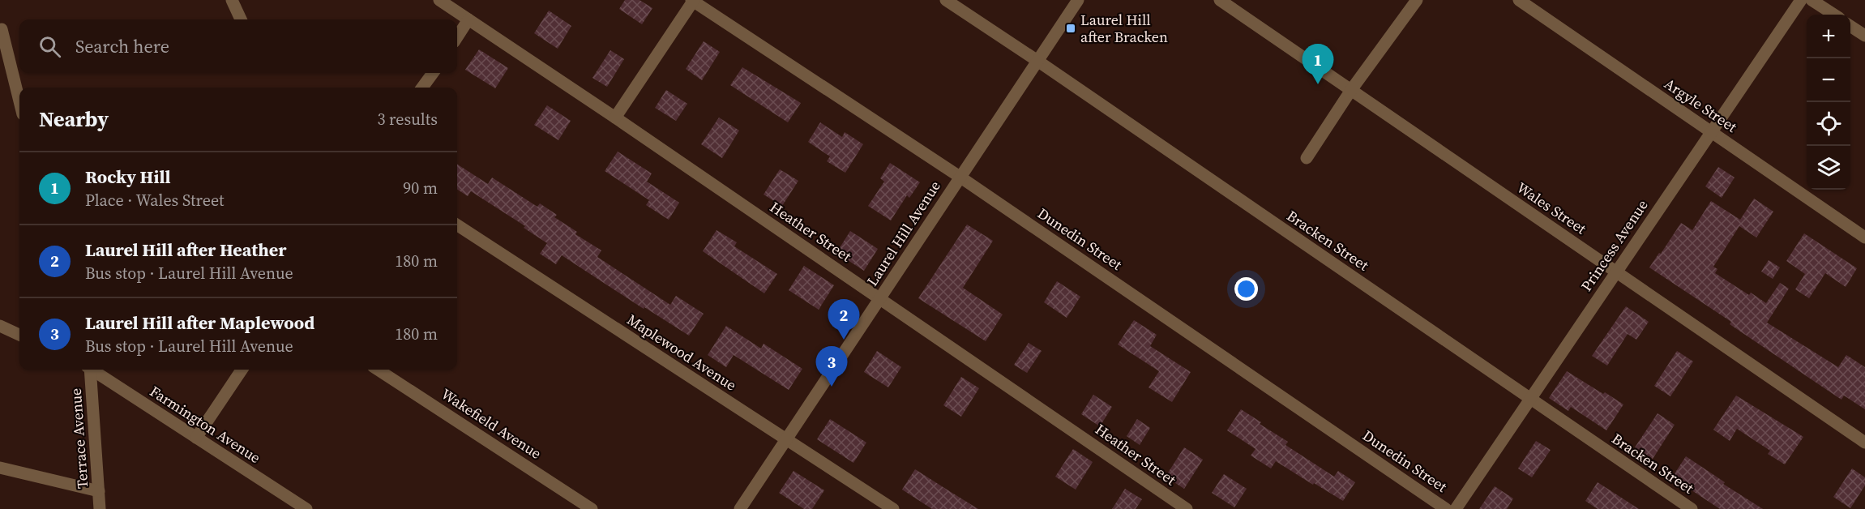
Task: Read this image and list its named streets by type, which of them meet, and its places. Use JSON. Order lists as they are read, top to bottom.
{
  "streets": {
    "street": [
      "Argyle Street",
      "Wales Street",
      "Heather Street",
      "Laurel Hill Avenue",
      "Dunedin Street",
      "Bracken Street",
      "Princess Avenue",
      "Maplewood Avenue",
      "Wakefield Avenue",
      "Farmington Avenue",
      "Terrace Avenue"
    ]
  },
  "crossings": [
    ["Argyle Street", "Princess Avenue"],
    ["Wales Street", "Princess Avenue"],
    ["Heather Street", "Laurel Hill Avenue"],
    ["Laurel Hill Avenue", "Dunedin Street"],
    ["Laurel Hill Avenue", "Bracken Street"],
    ["Laurel Hill Avenue", "Maplewood Avenue"],
    ["Bracken Street", "Princess Avenue"]
  ],
  "places": {
    "transit": ["Laurel Hill after Bracken"]
  },
  "page": {
    "map_buttons": ["+", "−"],
    "search": "Search here",
    "pins": ["1", "2", "3"],
    "heading": ["Nearby", "3 results"],
    "list": [
      {
        "mark": "1",
        "name": "Rocky Hill",
        "note": "Place · Wales Street",
        "value": "90 m"
      },
      {
        "mark": "2",
        "name": "Laurel Hill after Heather",
        "note": "Bus stop · Laurel Hill Avenue",
        "value": "180 m"
      },
      {
        "mark": "3",
        "name": "Laurel Hill after Maplewood",
        "note": "Bus stop · Laurel Hill Avenue",
        "value": "180 m"
      }
    ]
  }
}
